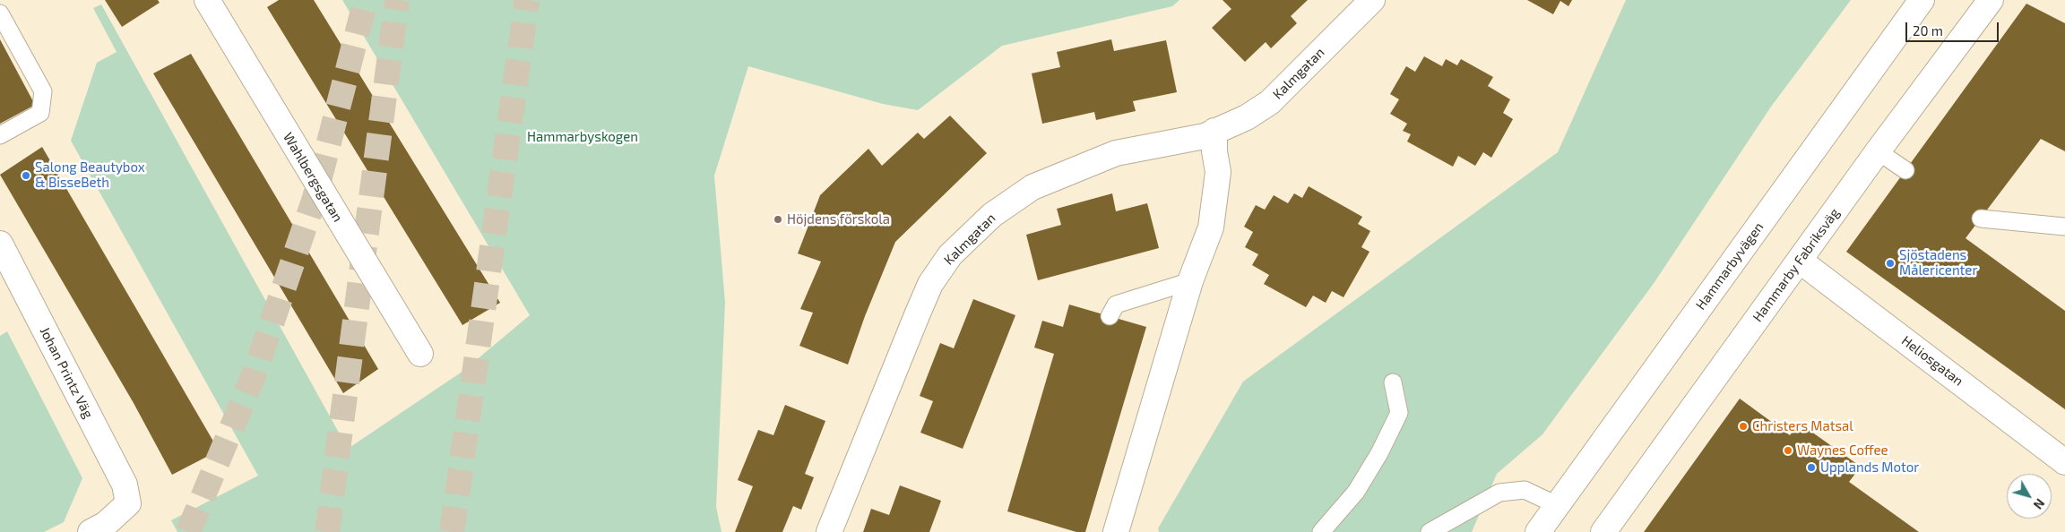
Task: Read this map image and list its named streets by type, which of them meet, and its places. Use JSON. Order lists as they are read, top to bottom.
{
  "streets": {
    "street": [
      "Kalmgatan",
      "Wahlbergsgatan",
      "Hammarby Fabriksväg",
      "Hammarbyvägen",
      "Heliosgatan",
      "Johan Printz Väg"
    ]
  },
  "crossings": [
    ["Hammarby Fabriksväg", "Heliosgatan"]
  ],
  "parks": ["Hammarbyskogen"],
  "places": [
    "Salong Beautybox & BisseBeth",
    "Höjdens förskola",
    "Sjöstadens Målericenter",
    "Christers Matsal",
    "Waynes Coffee",
    "Upplands Motor"
  ],
  "scale_bar": "20 m",
  "north": "bottom right"
}
